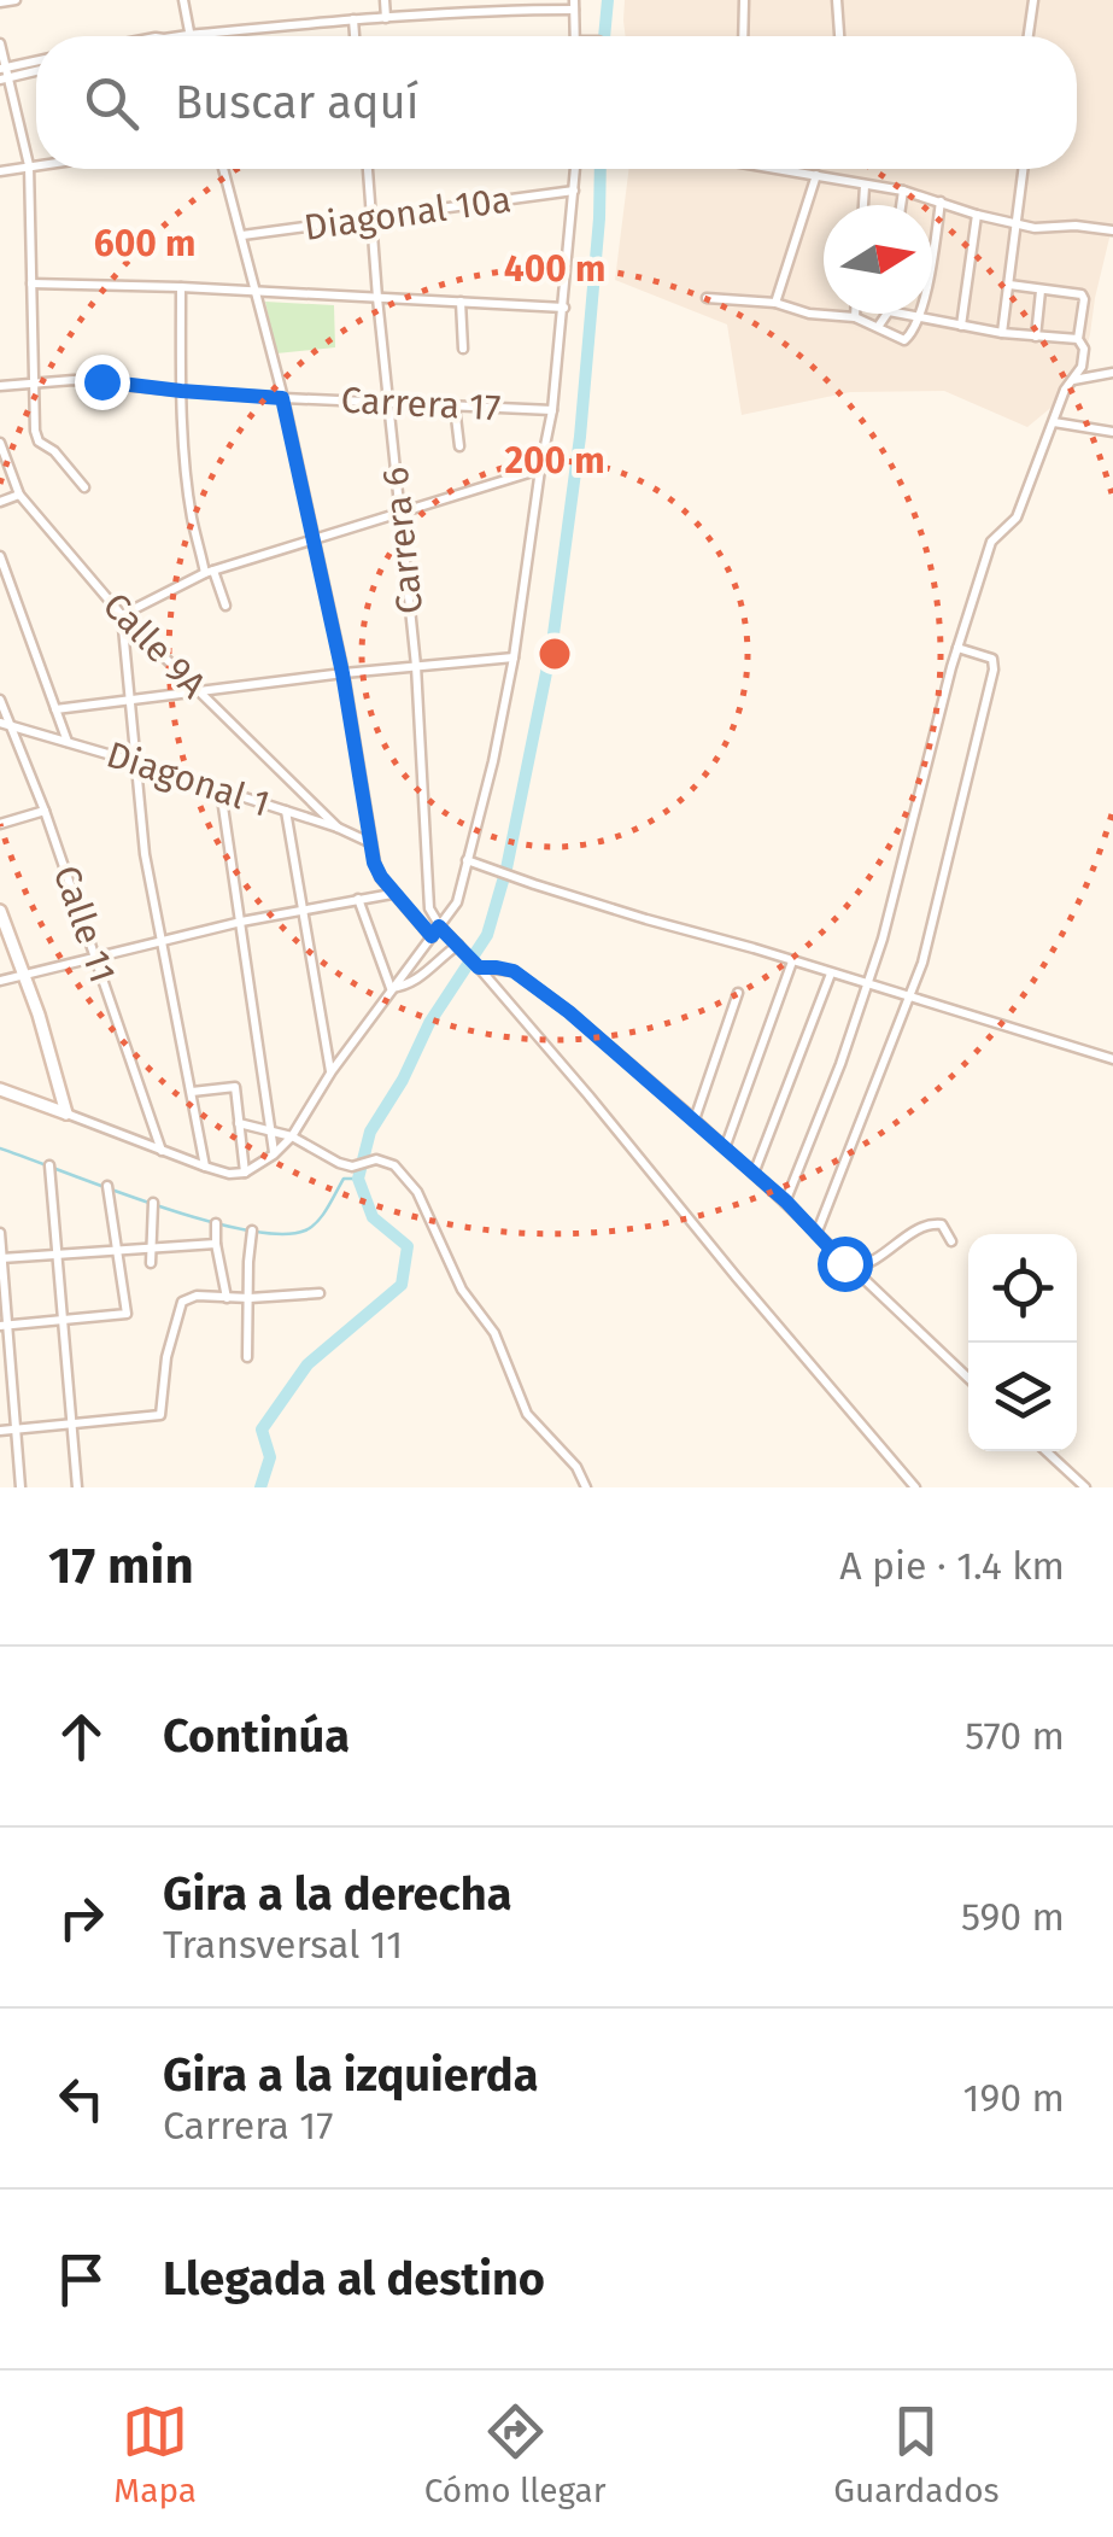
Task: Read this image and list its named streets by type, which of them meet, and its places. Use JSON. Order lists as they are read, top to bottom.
{
  "streets": {
    "street": [
      "Diagonal 10a",
      "Carrera 17",
      "Carrera 6",
      "Calle 9A",
      "Diagonal 1",
      "Calle 11"
    ]
  },
  "crossings": [
    ["Diagonal 10a", "Carrera 6"],
    ["Carrera 17", "Carrera 6"],
    ["Carrera 17", "Calle 9A"],
    ["Calle 9A", "Diagonal 1"],
    ["Diagonal 1", "Calle 11"]
  ],
  "north": "right",
  "page": {
    "search": "Buscar aquí",
    "heading": ["17 min", "A pie · 1.4 km"],
    "list": [
      ["Continúa", "570 m"],
      ["Gira a la derecha", "Transversal 11", "590 m"],
      ["Gira a la izquierda", "Carrera 17", "190 m"],
      "Llegada al destino"
    ],
    "nav": ["Mapa", "Cómo llegar", "Guardados"]
  },
  "rings": ["600 m", "400 m", "200 m"]
}
